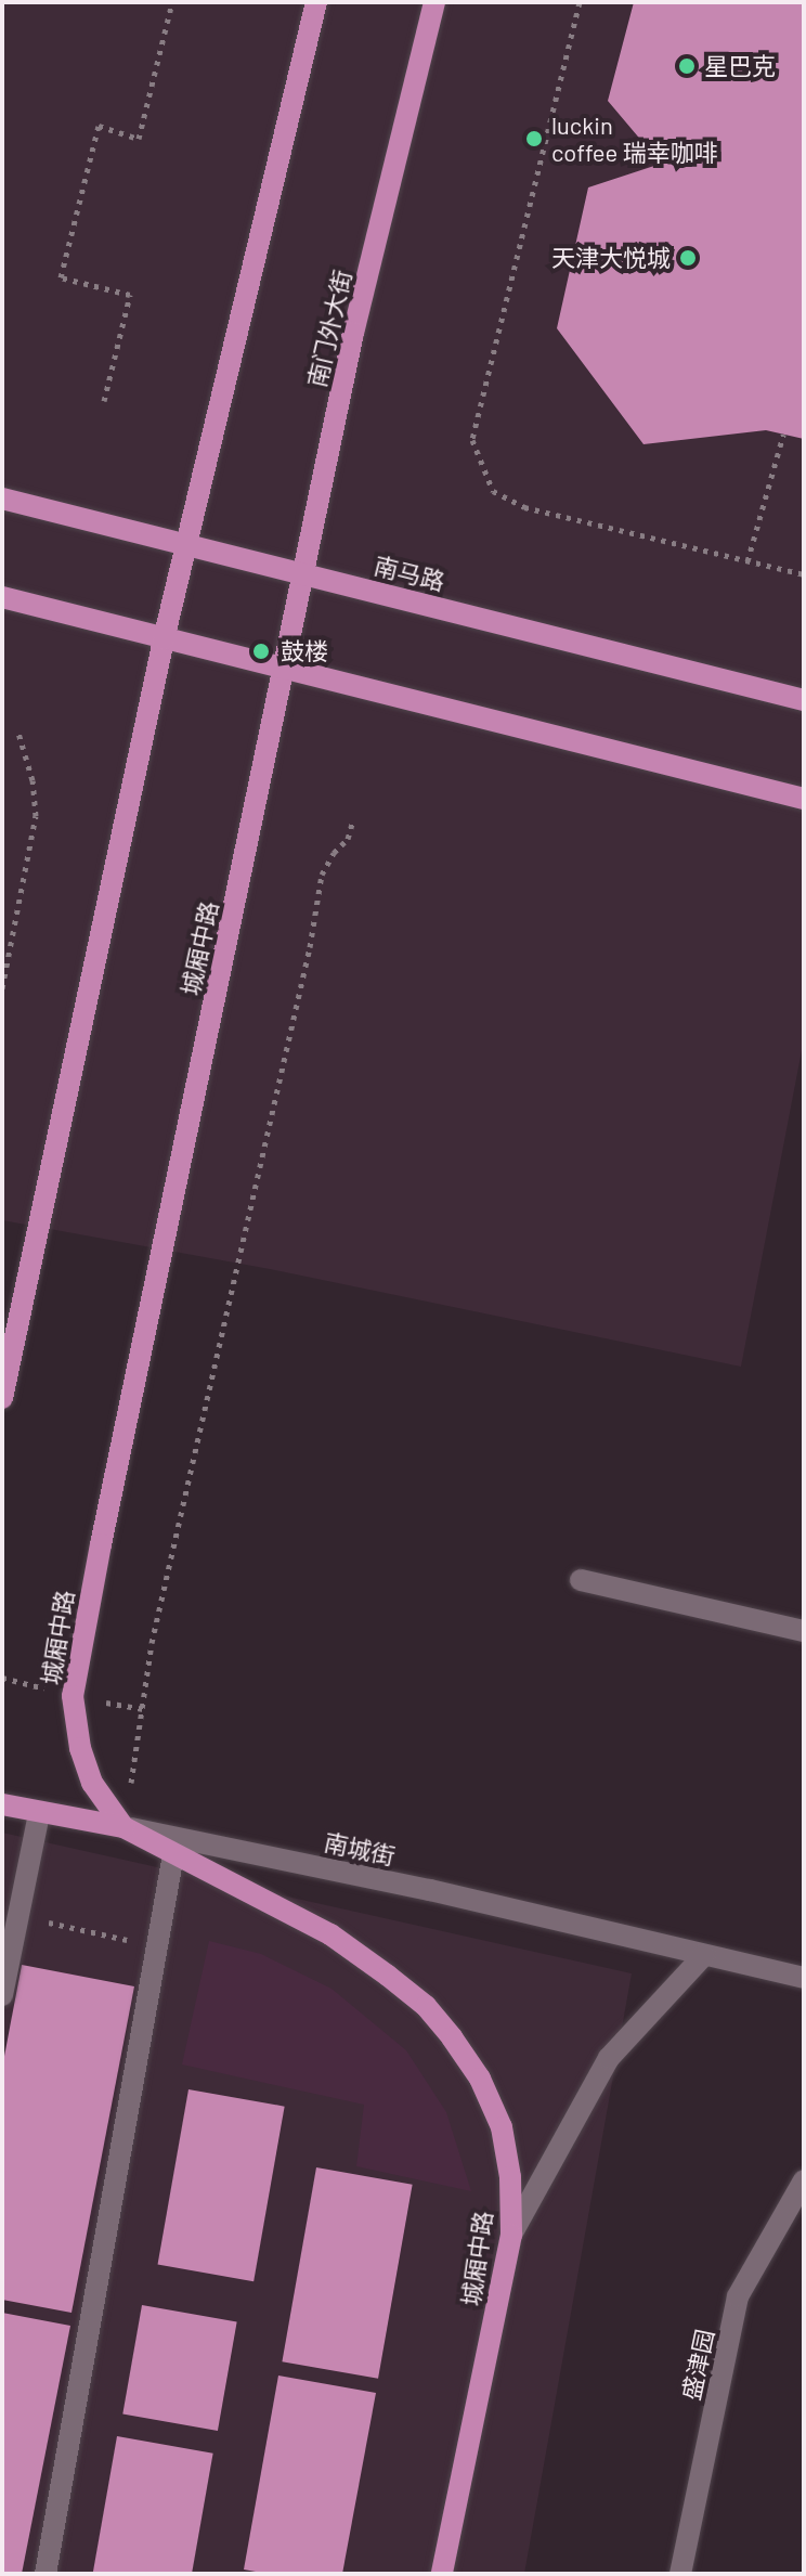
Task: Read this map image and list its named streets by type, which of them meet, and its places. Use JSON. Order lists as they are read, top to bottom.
{
  "streets": {
    "main road": [
      "南门外大街",
      "南马路",
      "城厢中路",
      "南城街"
    ],
    "street": ["盛津园"]
  },
  "crossings": [
    ["南门外大街", "南马路"],
    ["南门外大街", "城厢中路"],
    ["城厢中路", "南城街"]
  ],
  "places": [
    "星巴克",
    "luckin coffee 瑞幸咖啡",
    "天津大悦城",
    "鼓楼"
  ]
}
